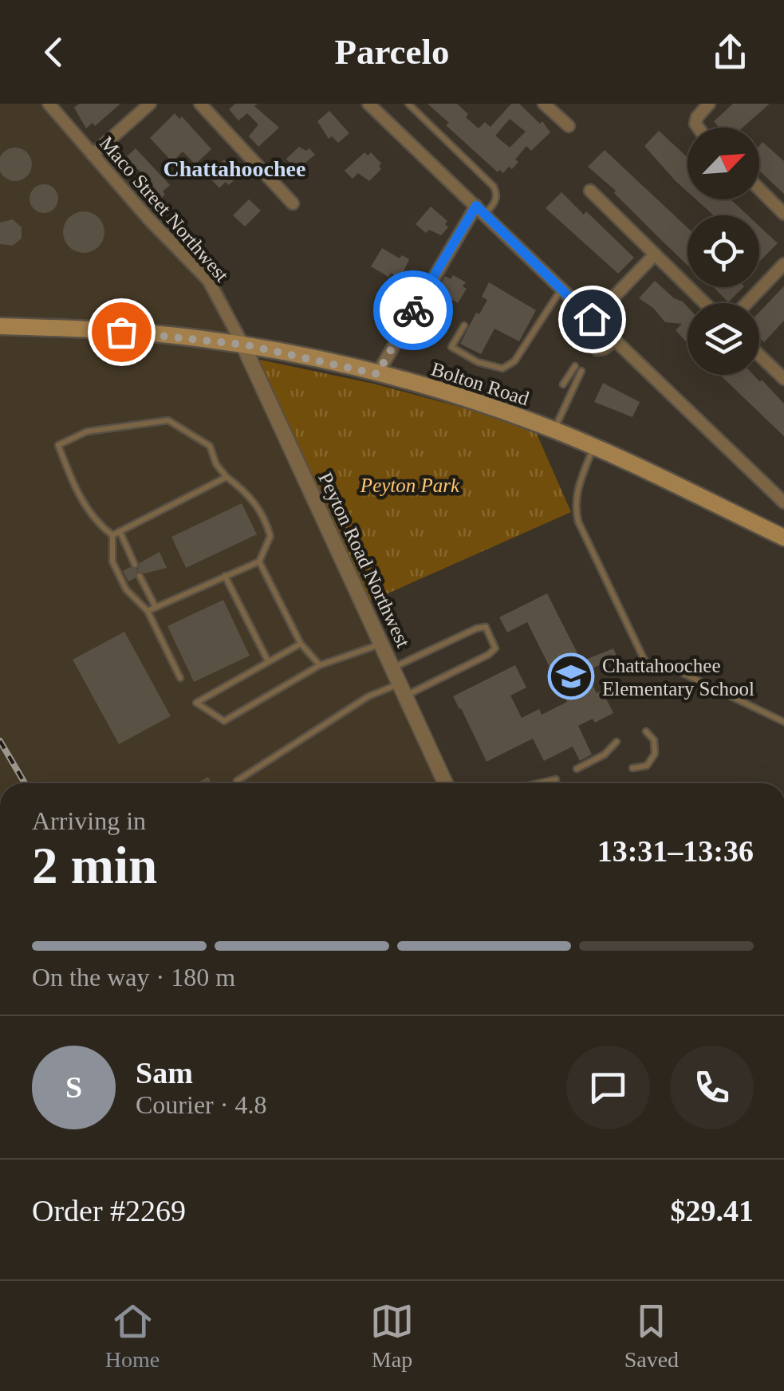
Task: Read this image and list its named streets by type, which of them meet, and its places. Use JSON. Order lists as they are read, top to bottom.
{
  "streets": {
    "main road": ["Bolton Road"],
    "street": ["Maco Street Northwest", "Peyton Road Northwest"]
  },
  "crossings": [
    ["Maco Street Northwest", "Bolton Road"],
    ["Maco Street Northwest", "Peyton Road Northwest"],
    ["Bolton Road", "Peyton Road Northwest"]
  ],
  "districts": ["Chattahoochee"],
  "parks": ["Peyton Park"],
  "places": {
    "school or university": ["Chattahoochee Elementary School"]
  },
  "north": "top right",
  "page": {
    "header": "Parcelo",
    "heading": ["2 min", "Arriving in", "13:31–13:36"],
    "panel": [
      "Sam",
      "Courier · 4.8",
      "Order #2269",
      "$29.41"
    ],
    "bar": "On the way · 180 m",
    "round": "S",
    "tabs": ["Home", "Map", "Saved"]
  }
}
